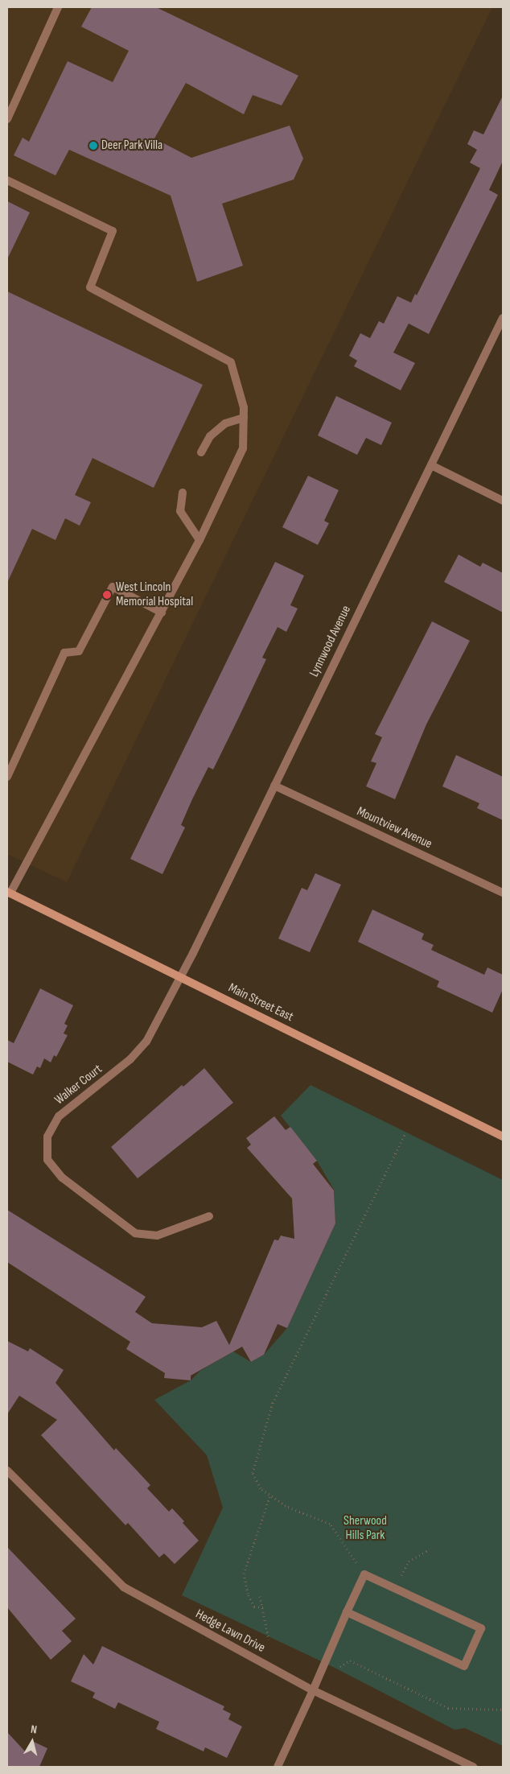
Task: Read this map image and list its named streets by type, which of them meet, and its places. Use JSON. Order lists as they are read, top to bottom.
{
  "streets": {
    "main road": ["Main Street East"],
    "street": [
      "Lynnwood Avenue",
      "Mountview Avenue",
      "Walker Court",
      "Hedge Lawn Drive"
    ]
  },
  "crossings": [
    ["Lynnwood Avenue", "Mountview Avenue"],
    ["Lynnwood Avenue", "Main Street East"],
    ["Lynnwood Avenue", "Walker Court"],
    ["Main Street East", "Walker Court"]
  ],
  "parks": ["Sherwood Hills Park"],
  "places": ["Deer Park Villa", "West Lincoln Memorial Hospital"],
  "north": "top"
}
